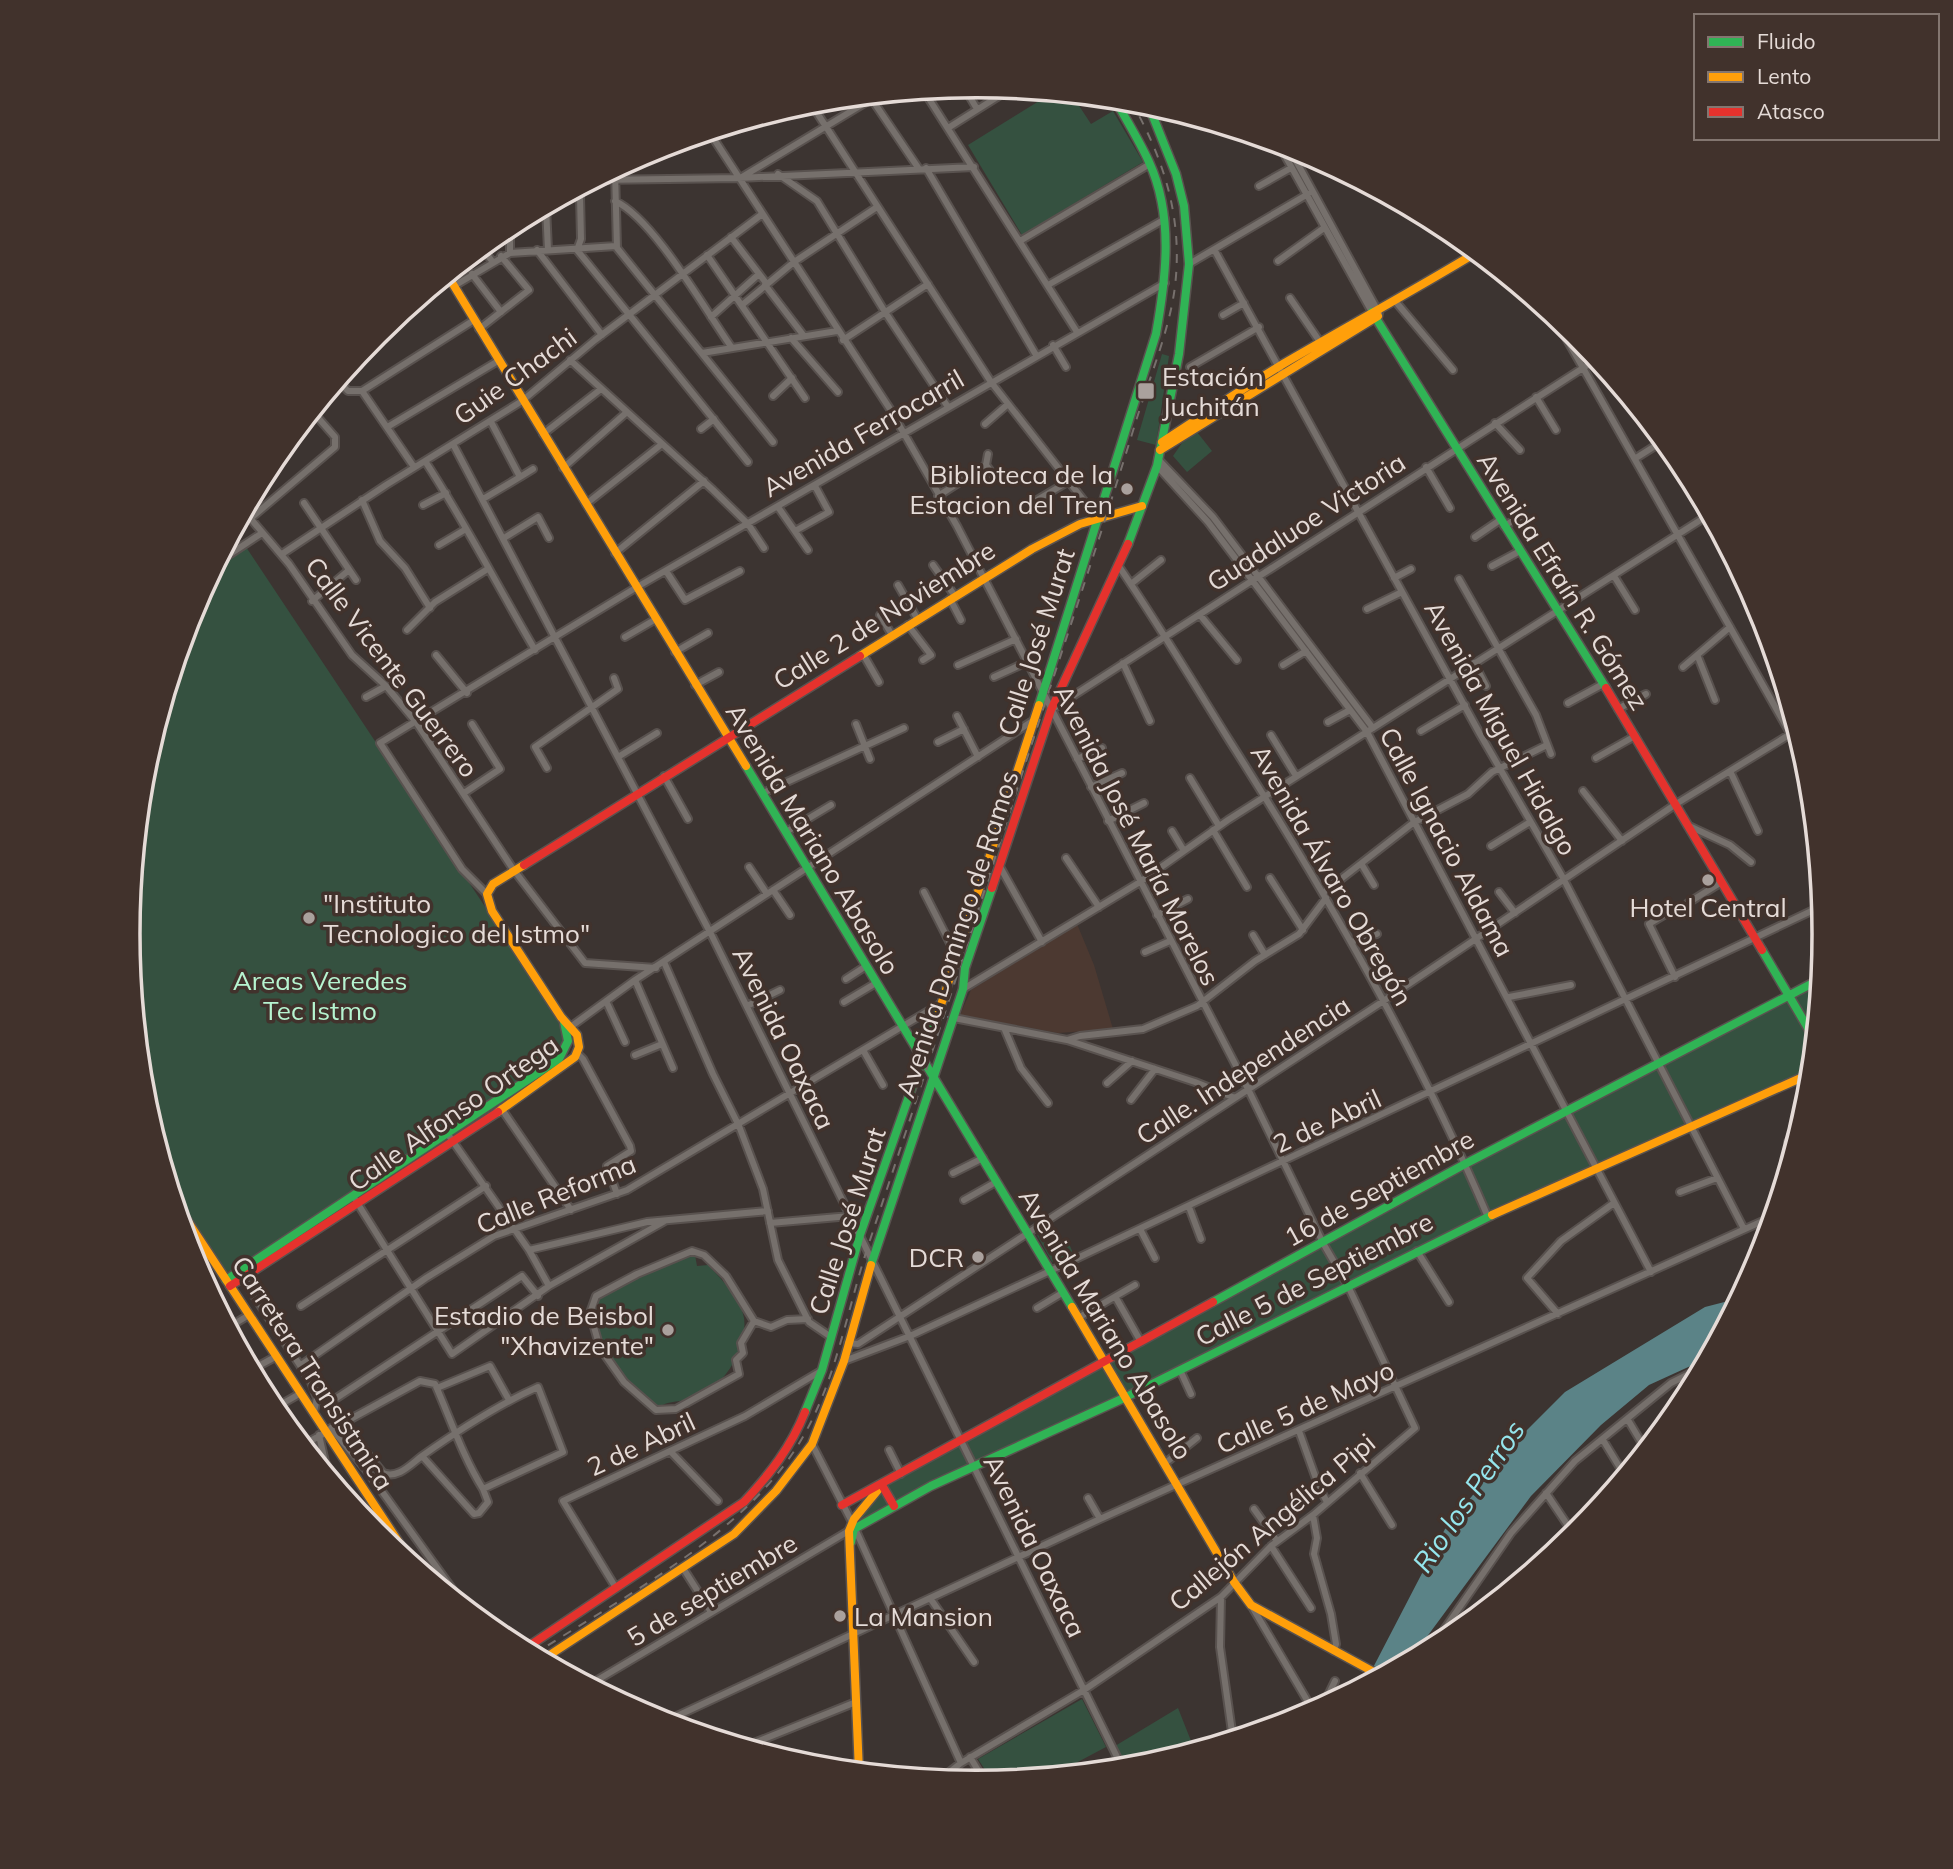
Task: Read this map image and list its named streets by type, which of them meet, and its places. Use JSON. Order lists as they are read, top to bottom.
{
  "streets": {
    "street": [
      "Guie Chachi",
      "Avenida Ferrocarril",
      "Guadaluoe Victoria",
      "Avenida Efraín R. Gómez",
      "Calle 2 de Noviembre",
      "Calle José Murat",
      "Calle Vicente Guerrero",
      "Avenida Miguel Hidalgo",
      "Avenida José María Morelos",
      "Avenida Mariano Abasolo",
      "Calle Ignacio Aldama",
      "Avenida Álvaro Obregón",
      "Avenida Domingo de Ramos",
      "Avenida Oaxaca",
      "Calle. Independencia",
      "Calle Alfonso Ortega",
      "2 de Abril",
      "16 de Septiembre",
      "Calle Reforma",
      "Calle 5 de Septiembre",
      "Carretera Transistmica",
      "Calle 5 de Mayo",
      "Callejón Angélica Pipi",
      "5 de septiembre"
    ]
  },
  "crossings": [
    ["Guie Chachi", "Calle Vicente Guerrero"],
    ["Guie Chachi", "Avenida José María Morelos"],
    ["Guie Chachi", "Avenida Mariano Abasolo"],
    ["Guie Chachi", "Avenida Oaxaca"],
    ["Avenida Ferrocarril", "Calle 2 de Noviembre"],
    ["Avenida Ferrocarril", "Calle José Murat"],
    ["Avenida Ferrocarril", "Calle Vicente Guerrero"],
    ["Avenida Ferrocarril", "Avenida José María Morelos"],
    ["Avenida Ferrocarril", "Avenida Mariano Abasolo"],
    ["Avenida Ferrocarril", "Avenida Oaxaca"],
    ["Avenida Ferrocarril", "Calle Alfonso Ortega"],
    ["Guadaluoe Victoria", "Avenida Efraín R. Gómez"],
    ["Guadaluoe Victoria", "Avenida Miguel Hidalgo"],
    ["Guadaluoe Victoria", "Avenida José María Morelos"],
    ["Guadaluoe Victoria", "Calle Ignacio Aldama"],
    ["Guadaluoe Victoria", "Avenida Álvaro Obregón"],
    ["Guadaluoe Victoria", "Avenida Domingo de Ramos"],
    ["Avenida Efraín R. Gómez", "Calle. Independencia"],
    ["Avenida Efraín R. Gómez", "2 de Abril"],
    ["Avenida Efraín R. Gómez", "16 de Septiembre"],
    ["Calle 2 de Noviembre", "Calle José Murat"],
    ["Calle 2 de Noviembre", "Calle Vicente Guerrero"],
    ["Calle 2 de Noviembre", "Avenida José María Morelos"],
    ["Calle 2 de Noviembre", "Avenida Mariano Abasolo"],
    ["Calle 2 de Noviembre", "Avenida Oaxaca"],
    ["Calle 2 de Noviembre", "Calle Alfonso Ortega"],
    ["Calle José Murat", "Avenida José María Morelos"],
    ["Calle José Murat", "Avenida Mariano Abasolo"],
    ["Calle José Murat", "Avenida Oaxaca"],
    ["Calle José Murat", "2 de Abril"],
    ["Calle José Murat", "Calle Reforma"],
    ["Avenida Miguel Hidalgo", "Calle. Independencia"],
    ["Avenida Miguel Hidalgo", "2 de Abril"],
    ["Avenida Miguel Hidalgo", "16 de Septiembre"],
    ["Avenida Miguel Hidalgo", "Calle 5 de Septiembre"],
    ["Avenida Miguel Hidalgo", "Calle 5 de Mayo"],
    ["Avenida José María Morelos", "Avenida Domingo de Ramos"],
    ["Avenida José María Morelos", "Calle. Independencia"],
    ["Avenida José María Morelos", "2 de Abril"],
    ["Avenida José María Morelos", "16 de Septiembre"],
    ["Avenida José María Morelos", "Calle 5 de Septiembre"],
    ["Avenida José María Morelos", "Calle 5 de Mayo"],
    ["Avenida José María Morelos", "Callejón Angélica Pipi"],
    ["Avenida Mariano Abasolo", "Avenida Domingo de Ramos"],
    ["Avenida Mariano Abasolo", "Calle. Independencia"],
    ["Avenida Mariano Abasolo", "2 de Abril"],
    ["Avenida Mariano Abasolo", "16 de Septiembre"],
    ["Avenida Mariano Abasolo", "Calle Reforma"],
    ["Avenida Mariano Abasolo", "Calle 5 de Septiembre"],
    ["Avenida Mariano Abasolo", "Calle 5 de Mayo"],
    ["Avenida Mariano Abasolo", "Callejón Angélica Pipi"],
    ["Calle Ignacio Aldama", "Avenida Domingo de Ramos"],
    ["Calle Ignacio Aldama", "Calle. Independencia"],
    ["Calle Ignacio Aldama", "2 de Abril"],
    ["Calle Ignacio Aldama", "16 de Septiembre"],
    ["Calle Ignacio Aldama", "Calle 5 de Septiembre"],
    ["Calle Ignacio Aldama", "Calle 5 de Mayo"],
    ["Avenida Álvaro Obregón", "Avenida Domingo de Ramos"],
    ["Avenida Álvaro Obregón", "Calle. Independencia"],
    ["Avenida Álvaro Obregón", "2 de Abril"],
    ["Avenida Álvaro Obregón", "16 de Septiembre"],
    ["Avenida Álvaro Obregón", "Calle 5 de Septiembre"],
    ["Avenida Domingo de Ramos", "Avenida Oaxaca"],
    ["Avenida Domingo de Ramos", "Calle. Independencia"],
    ["Avenida Domingo de Ramos", "2 de Abril"],
    ["Avenida Oaxaca", "Calle. Independencia"],
    ["Avenida Oaxaca", "2 de Abril"],
    ["Avenida Oaxaca", "16 de Septiembre"],
    ["Avenida Oaxaca", "Calle Reforma"],
    ["Avenida Oaxaca", "Calle 5 de Septiembre"],
    ["Avenida Oaxaca", "Calle 5 de Mayo"],
    ["Avenida Oaxaca", "Callejón Angélica Pipi"],
    ["Calle Alfonso Ortega", "Carretera Transistmica"],
    ["Calle 5 de Septiembre", "5 de septiembre"]
  ],
  "water": ["Rio los Perros"],
  "parks": ["Areas Veredes Tec Istmo"],
  "places": {
    "transit": ["Estación Juchitán"],
    "other": [
      "Biblioteca de la Estacion del Tren",
      "Hotel Central",
      "\"Instituto Tecnologico del Istmo\"",
      "DCR",
      "Estadio de Beisbol \"Xhavizente\"",
      "La Mansion"
    ]
  },
  "legend": ["Fluido", "Lento", "Atasco"]
}
